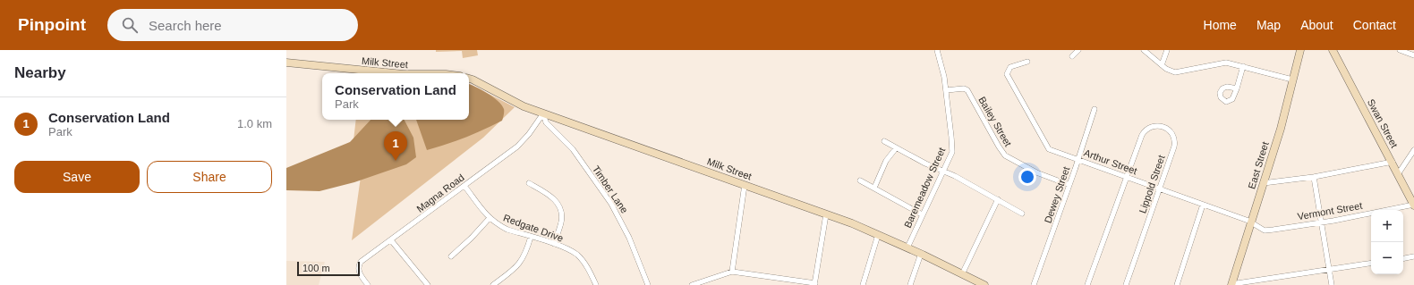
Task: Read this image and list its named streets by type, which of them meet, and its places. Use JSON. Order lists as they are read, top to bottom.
{
  "streets": {
    "street": [
      "Milk Street",
      "Bailey Street",
      "Swan Street",
      "Arthur Street",
      "East Street",
      "Lippold Street",
      "Baremeadow Street",
      "Timber Lane",
      "Magna Road",
      "Dewey Street",
      "Vermont Street",
      "Redgate Drive"
    ]
  },
  "crossings": [
    ["Milk Street", "Baremeadow Street"],
    ["Milk Street", "Timber Lane"],
    ["Milk Street", "Magna Road"],
    ["Bailey Street", "Baremeadow Street"],
    ["Bailey Street", "Dewey Street"],
    ["Swan Street", "Vermont Street"],
    ["Arthur Street", "East Street"],
    ["Arthur Street", "Lippold Street"],
    ["Arthur Street", "Dewey Street"],
    ["Arthur Street", "Vermont Street"],
    ["East Street", "Vermont Street"],
    ["Timber Lane", "Magna Road"],
    ["Magna Road", "Redgate Drive"]
  ],
  "scale_bar": "100 m",
  "page": {
    "header": "Pinpoint",
    "search": "Search here",
    "nav": [
      "Home",
      "Map",
      "About",
      "Contact"
    ],
    "heading": "Nearby",
    "popup": ["Conservation Land", "Park"],
    "list": [
      {
        "mark": "1",
        "name": "Conservation Land",
        "note": "Park",
        "value": "1.0 km"
      }
    ],
    "pins": "1",
    "buttons": ["Save", "Share"],
    "map_buttons": ["+", "−"],
    "scale": "100 m"
  }
}
